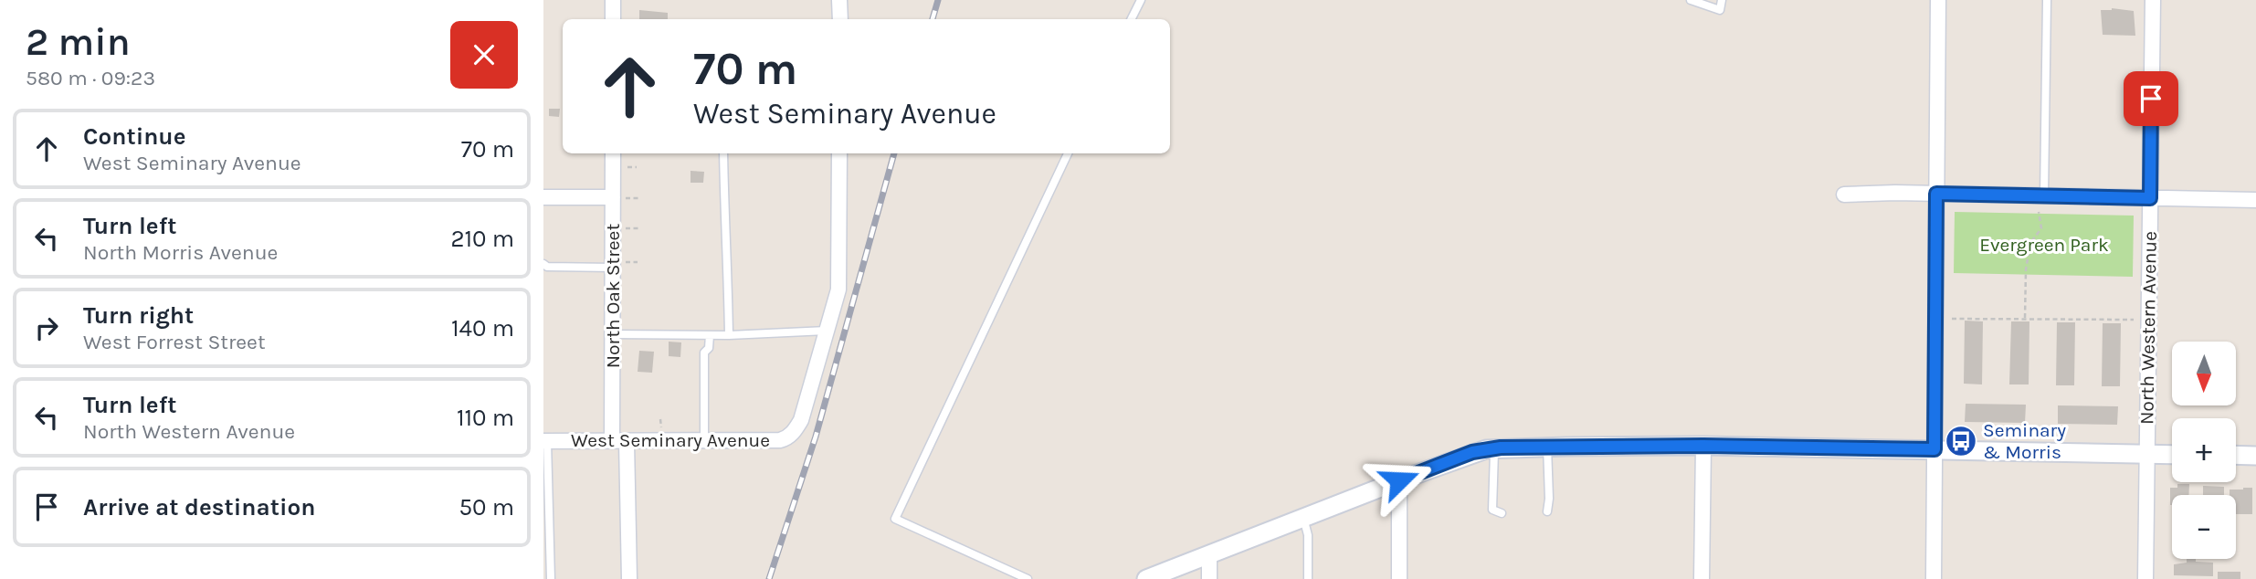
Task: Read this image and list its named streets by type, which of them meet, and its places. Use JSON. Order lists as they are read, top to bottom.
{
  "streets": {
    "street": ["North Oak Street", "North Western Avenue", "West Seminary Avenue"]
  },
  "crossings": [
    ["North Oak Street", "West Seminary Avenue"]
  ],
  "parks": ["Evergreen Park"],
  "places": {
    "bus stop": ["Seminary & Morris"]
  },
  "north": "bottom",
  "page": {
    "heading": ["2 min", "580 m · 09:23"],
    "turn": ["70 m", "West Seminary Avenue"],
    "list": [
      {
        "name": "Continue",
        "note": "West Seminary Avenue",
        "value": "70 m"
      },
      {
        "name": "Turn left",
        "note": "North Morris Avenue",
        "value": "210 m"
      },
      {
        "name": "Turn right",
        "note": "West Forrest Street",
        "value": "140 m"
      },
      {
        "name": "Turn left",
        "note": "North Western Avenue",
        "value": "110 m"
      },
      {
        "name": "Arrive at destination",
        "value": "50 m"
      }
    ],
    "map_buttons": ["+", "−"]
  }
}
